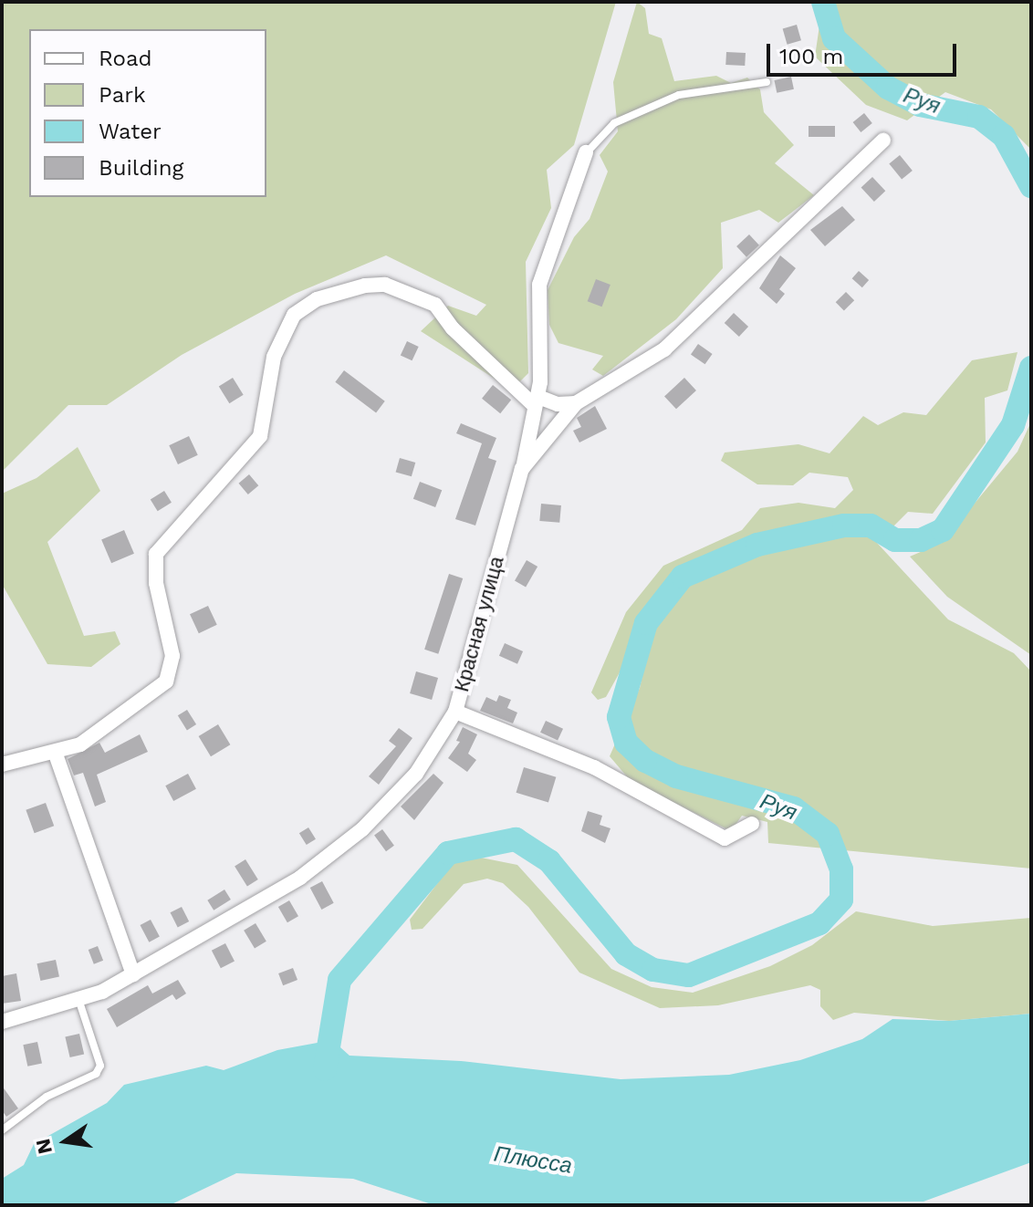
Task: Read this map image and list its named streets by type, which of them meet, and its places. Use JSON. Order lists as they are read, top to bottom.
{
  "streets": {
    "street": ["Красная улица"]
  },
  "water": ["Руя", "Плюсса"],
  "legend": [
    "Road",
    "Park",
    "Water",
    "Building"
  ],
  "scale_bar": "100 m",
  "north": "left"
}
